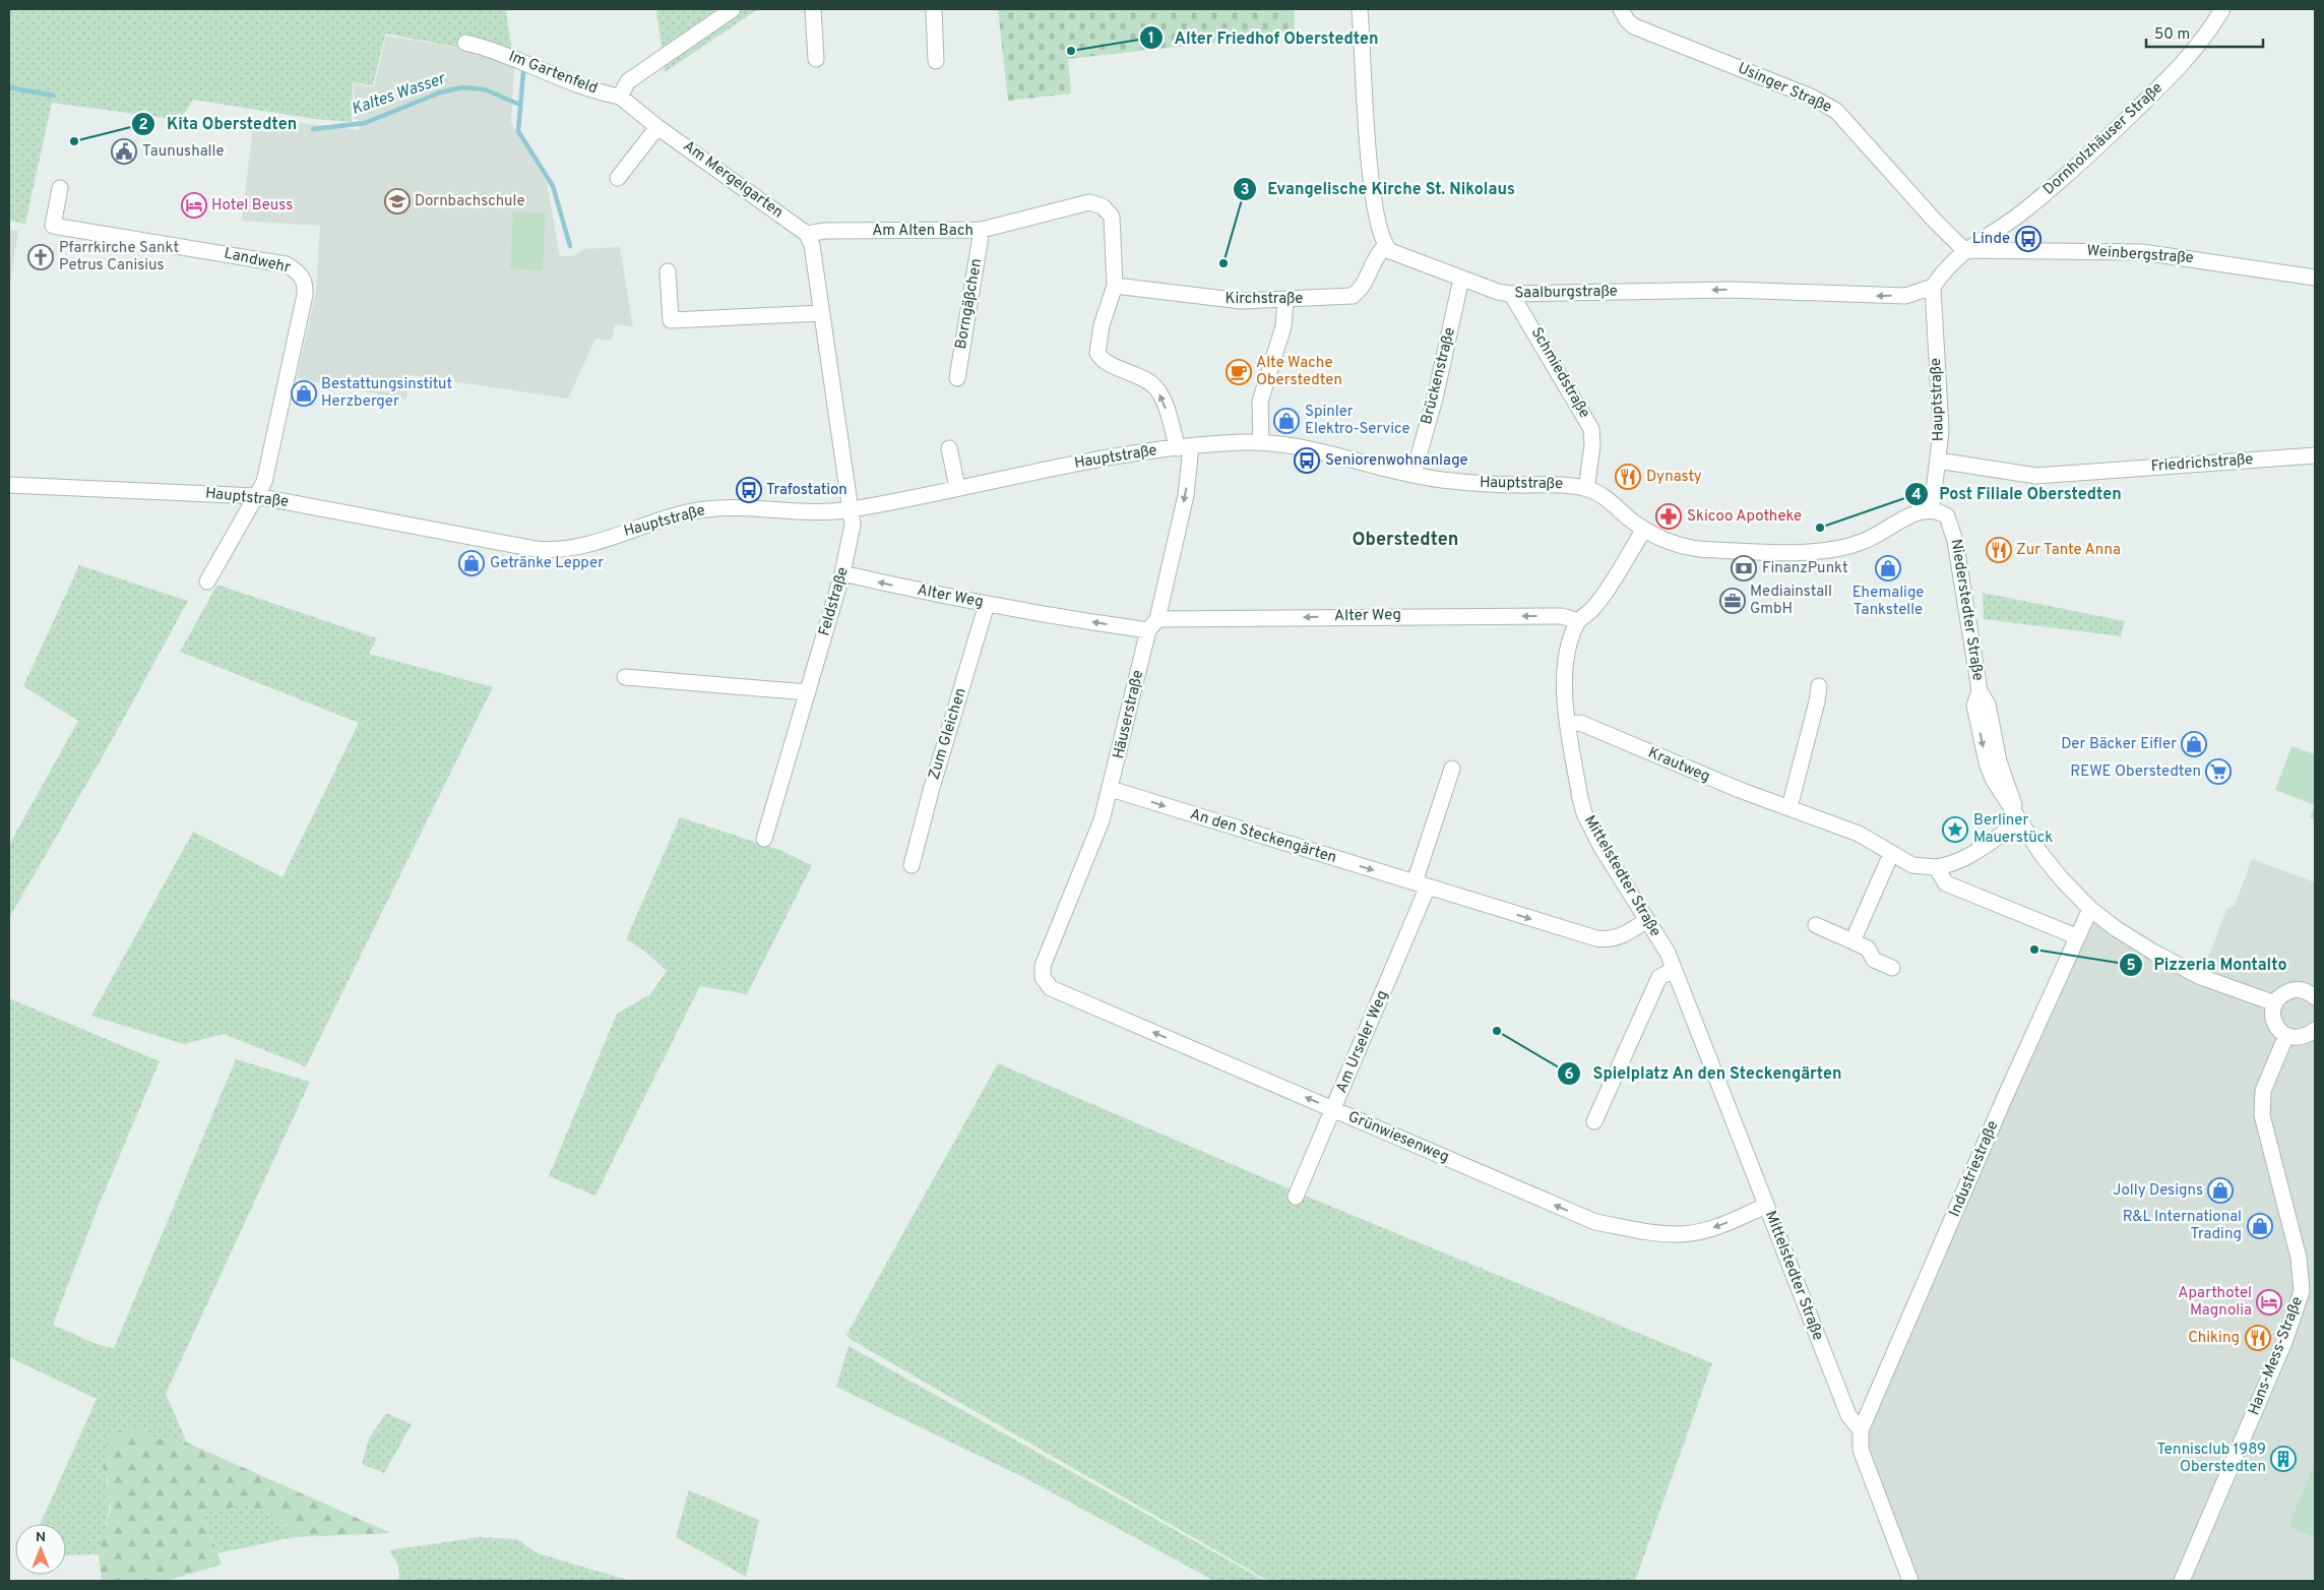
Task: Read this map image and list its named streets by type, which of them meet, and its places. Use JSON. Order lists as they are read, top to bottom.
{
  "streets": {
    "street": [
      "Im Gartenfeld",
      "Usinger Straße",
      "Dornholzhäuser Straße",
      "Am Mergelgarten",
      "Am Alten Bach",
      "Weinbergstraße",
      "Landwehr",
      "Saalburgstraße",
      "Kirchstraße",
      "Borngäßchen",
      "Schmiedstraße",
      "Brückenstraße",
      "Hauptstraße",
      "Friedrichstraße",
      "Alter Weg",
      "Feldstraße",
      "Niederstedter Straße",
      "Häuserstraße",
      "Zum Gleichen",
      "Krautweg",
      "An den Steckengärten",
      "Mittelstedter Straße",
      "Am Urseler Weg",
      "Grünwiesenweg",
      "Industriestraße",
      "Hans-Mess-Straße"
    ]
  },
  "crossings": [
    ["Im Gartenfeld", "Am Mergelgarten"],
    ["Usinger Straße", "Dornholzhäuser Straße"],
    ["Usinger Straße", "Weinbergstraße"],
    ["Dornholzhäuser Straße", "Weinbergstraße"],
    ["Am Mergelgarten", "Am Alten Bach"],
    ["Am Alten Bach", "Kirchstraße"],
    ["Am Alten Bach", "Borngäßchen"],
    ["Landwehr", "Hauptstraße"],
    ["Saalburgstraße", "Kirchstraße"],
    ["Saalburgstraße", "Schmiedstraße"],
    ["Saalburgstraße", "Brückenstraße"],
    ["Saalburgstraße", "Hauptstraße"],
    ["Schmiedstraße", "Hauptstraße"],
    ["Brückenstraße", "Hauptstraße"],
    ["Hauptstraße", "Friedrichstraße"],
    ["Hauptstraße", "Feldstraße"],
    ["Hauptstraße", "Niederstedter Straße"],
    ["Hauptstraße", "Häuserstraße"],
    ["Hauptstraße", "Mittelstedter Straße"],
    ["Alter Weg", "Feldstraße"],
    ["Alter Weg", "Häuserstraße"],
    ["Alter Weg", "Zum Gleichen"],
    ["Alter Weg", "Mittelstedter Straße"],
    ["Niederstedter Straße", "Krautweg"],
    ["Niederstedter Straße", "Industriestraße"],
    ["Häuserstraße", "An den Steckengärten"],
    ["Häuserstraße", "Grünwiesenweg"],
    ["Krautweg", "Mittelstedter Straße"],
    ["An den Steckengärten", "Mittelstedter Straße"],
    ["An den Steckengärten", "Am Urseler Weg"],
    ["Mittelstedter Straße", "Grünwiesenweg"],
    ["Mittelstedter Straße", "Industriestraße"],
    ["Am Urseler Weg", "Grünwiesenweg"]
  ],
  "one_way": [
    "Saalburgstraße",
    "Alter Weg",
    "An den Steckengärten",
    "Grünwiesenweg"
  ],
  "districts": ["Oberstedten"],
  "water": ["Kaltes Wasser"],
  "places": {
    "other": [
      "Alter Friedhof Oberstedten",
      "Kita Oberstedten",
      "Evangelische Kirche St. Nikolaus",
      "Post Filiale Oberstedten",
      "Pizzeria Montalto",
      "Spielplatz An den Steckengärten"
    ],
    "public building": ["Taunushalle"],
    "school or university": ["Dornbachschule"],
    "hotel": ["Hotel Beuss", "Aparthotel Magnolia"],
    "bus stop": ["Linde", "Seniorenwohnanlage", "Trafostation"],
    "church": ["Pfarrkirche Sankt Petrus Canisius"],
    "cafe": ["Alte Wache Oberstedten"],
    "shop": [
      "Bestattungsinstitut Herzberger",
      "Spinler Elektro-Service",
      "Getränke Lepper",
      "Ehemalige Tankstelle",
      "Der Bäcker Eifler",
      "Jolly Designs",
      "R&L International Trading"
    ],
    "restaurant": ["Dynasty", "Zur Tante Anna", "Chiking"],
    "pharmacy": ["Skicoo Apotheke"],
    "bank": ["FinanzPunkt"],
    "office": ["Mediainstall GmbH"],
    "supermarket": ["REWE Oberstedten"],
    "place": ["Berliner Mauerstück"],
    "building": ["Tennisclub 1989 Oberstedten"]
  },
  "scale_bar": "50 m",
  "north": "top"
}
